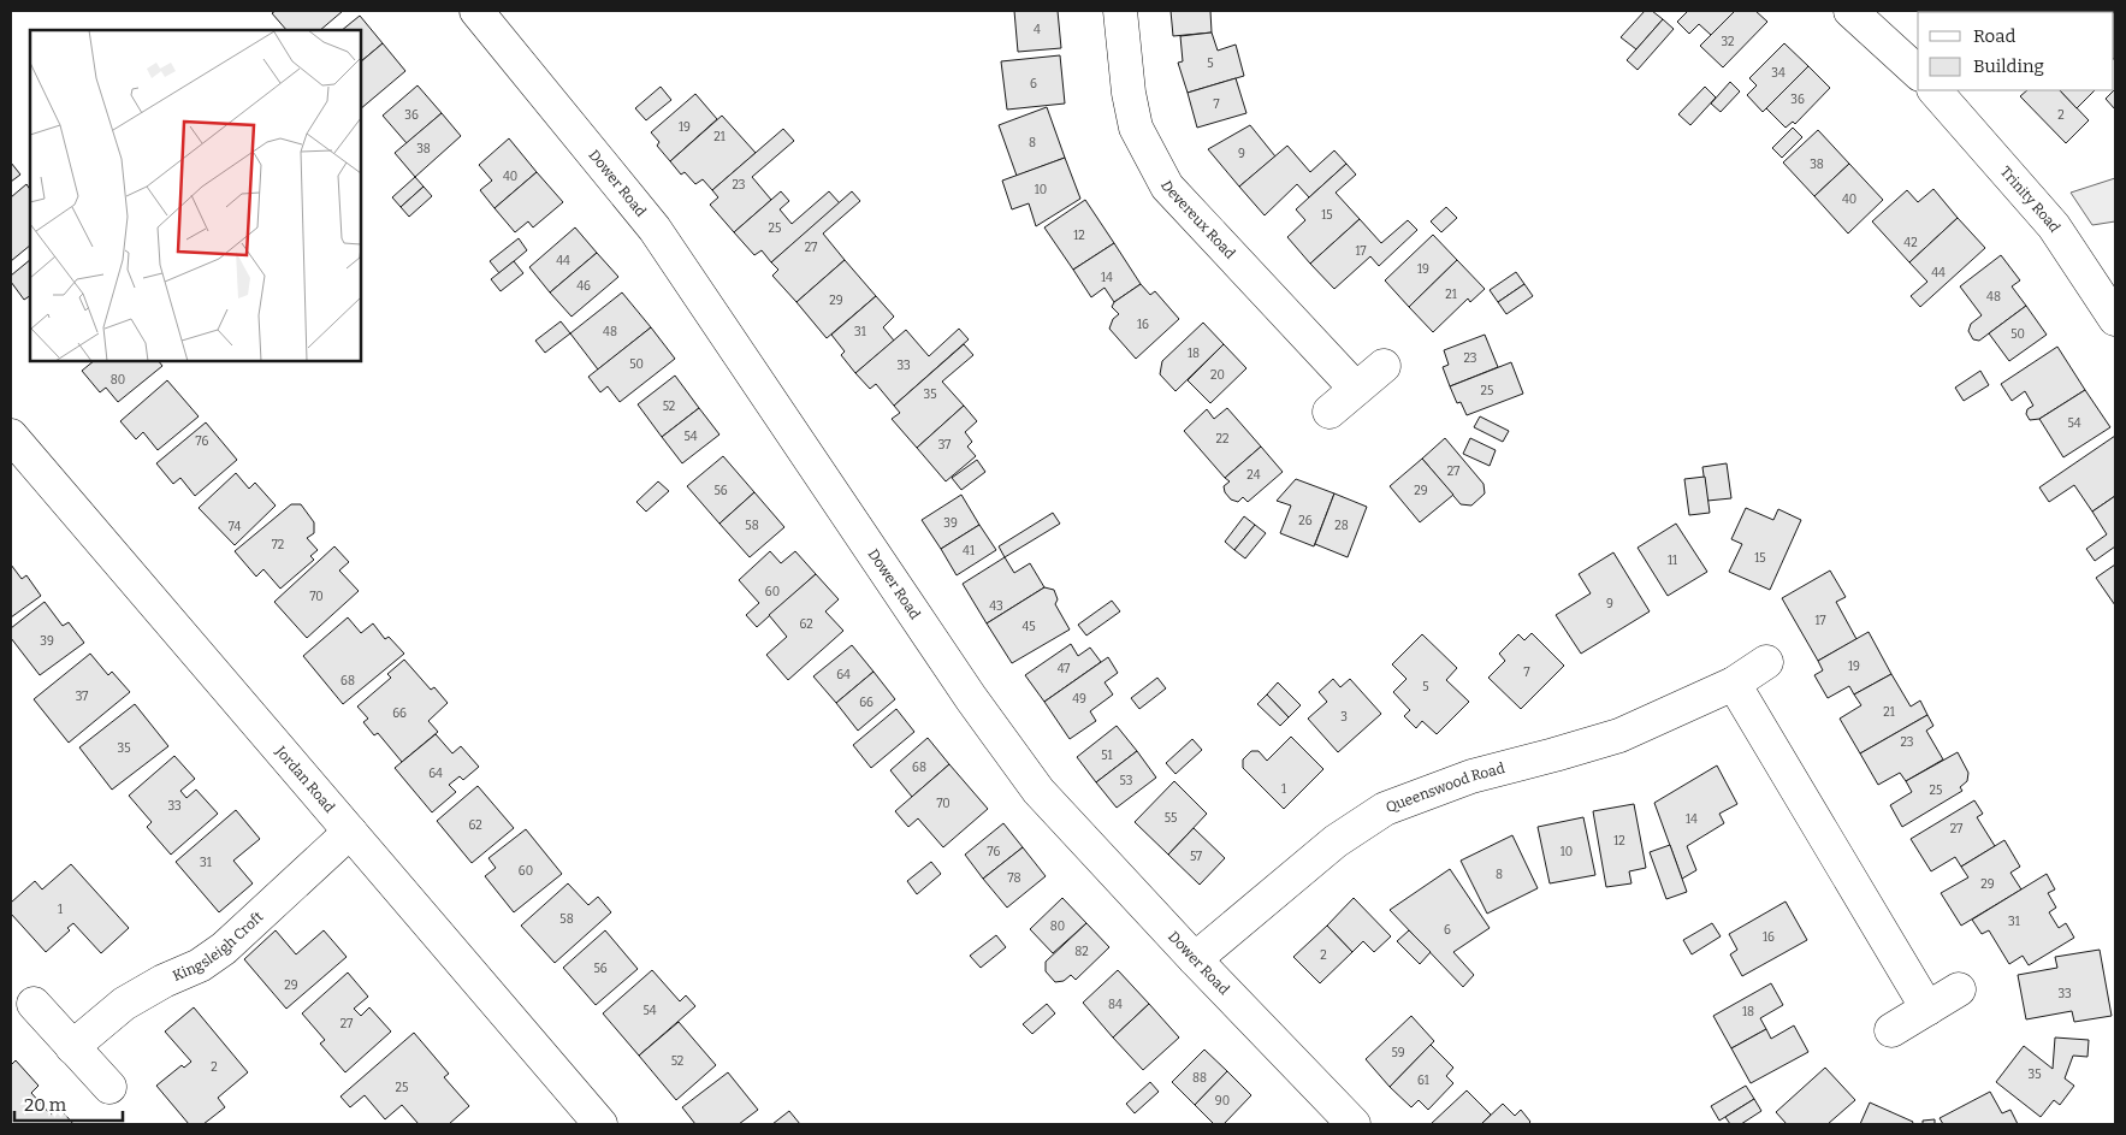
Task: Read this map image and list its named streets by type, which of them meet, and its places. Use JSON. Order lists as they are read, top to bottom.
{
  "streets": {
    "street": [
      "Dower Road",
      "Trinity Road",
      "Devereux Road",
      "Jordan Road",
      "Queenswood Road",
      "Kingsleigh Croft"
    ]
  },
  "crossings": [
    ["Dower Road", "Queenswood Road"],
    ["Jordan Road", "Kingsleigh Croft"]
  ],
  "house_numbers": [
    "4",
    "32",
    "5",
    "34",
    "6",
    "36",
    "7",
    "36",
    "2",
    "19",
    "21",
    "8",
    "38",
    "9",
    "38",
    "40",
    "23",
    "10",
    "40",
    "15",
    "25",
    "12",
    "42",
    "27",
    "17",
    "44",
    "19",
    "44",
    "14",
    "46",
    "21",
    "48",
    "29",
    "16",
    "48",
    "31",
    "50",
    "18",
    "23",
    "50",
    "33",
    "20",
    "80",
    "25",
    "35",
    "52",
    "54",
    "54",
    "22",
    "76",
    "37",
    "27",
    "24",
    "56",
    "29",
    "26",
    "39",
    "58",
    "28",
    "74",
    "72",
    "41",
    "15",
    "11",
    "60",
    "70",
    "9",
    "43",
    "17",
    "62",
    "45",
    "39",
    "19",
    "47",
    "7",
    "64",
    "68",
    "5",
    "37",
    "49",
    "66",
    "21",
    "66",
    "3",
    "23",
    "35",
    "51",
    "68",
    "64",
    "53",
    "1",
    "25",
    "70",
    "33",
    "55",
    "14",
    "62",
    "27",
    "12",
    "76",
    "10",
    "57",
    "31",
    "60",
    "8",
    "78",
    "29",
    "1",
    "58",
    "31",
    "80",
    "6",
    "16",
    "82",
    "2",
    "56",
    "29",
    "33",
    "84",
    "54",
    "18",
    "27",
    "59",
    "52",
    "2",
    "35",
    "88",
    "61",
    "25",
    "90"
  ],
  "legend": ["Road", "Building"],
  "scale_bar": "20 m"
}
